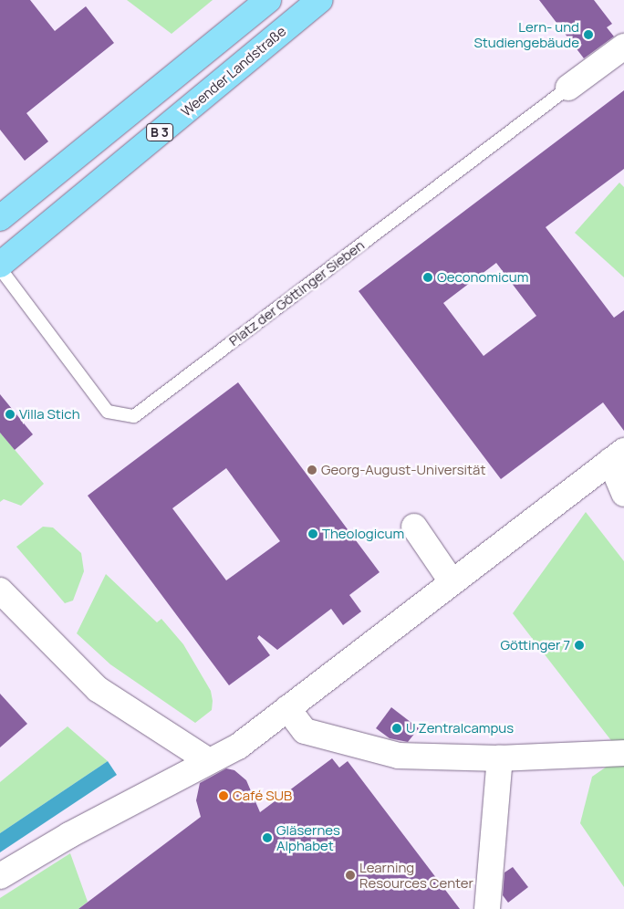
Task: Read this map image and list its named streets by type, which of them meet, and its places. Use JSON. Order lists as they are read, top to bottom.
{
  "streets": {
    "main road": ["Weender Landstraße", "B 3"],
    "street": ["Platz der Göttinger Sieben"]
  },
  "places": [
    "Lern- und Studiengebäude",
    "Oeconomicum",
    "Villa Stich",
    "Georg-August-Universität",
    "Theologicum",
    "Göttinger 7",
    "U Zentralcampus",
    "Café SUB",
    "Gläsernes Alphabet",
    "Learning Resources Center"
  ]
}
